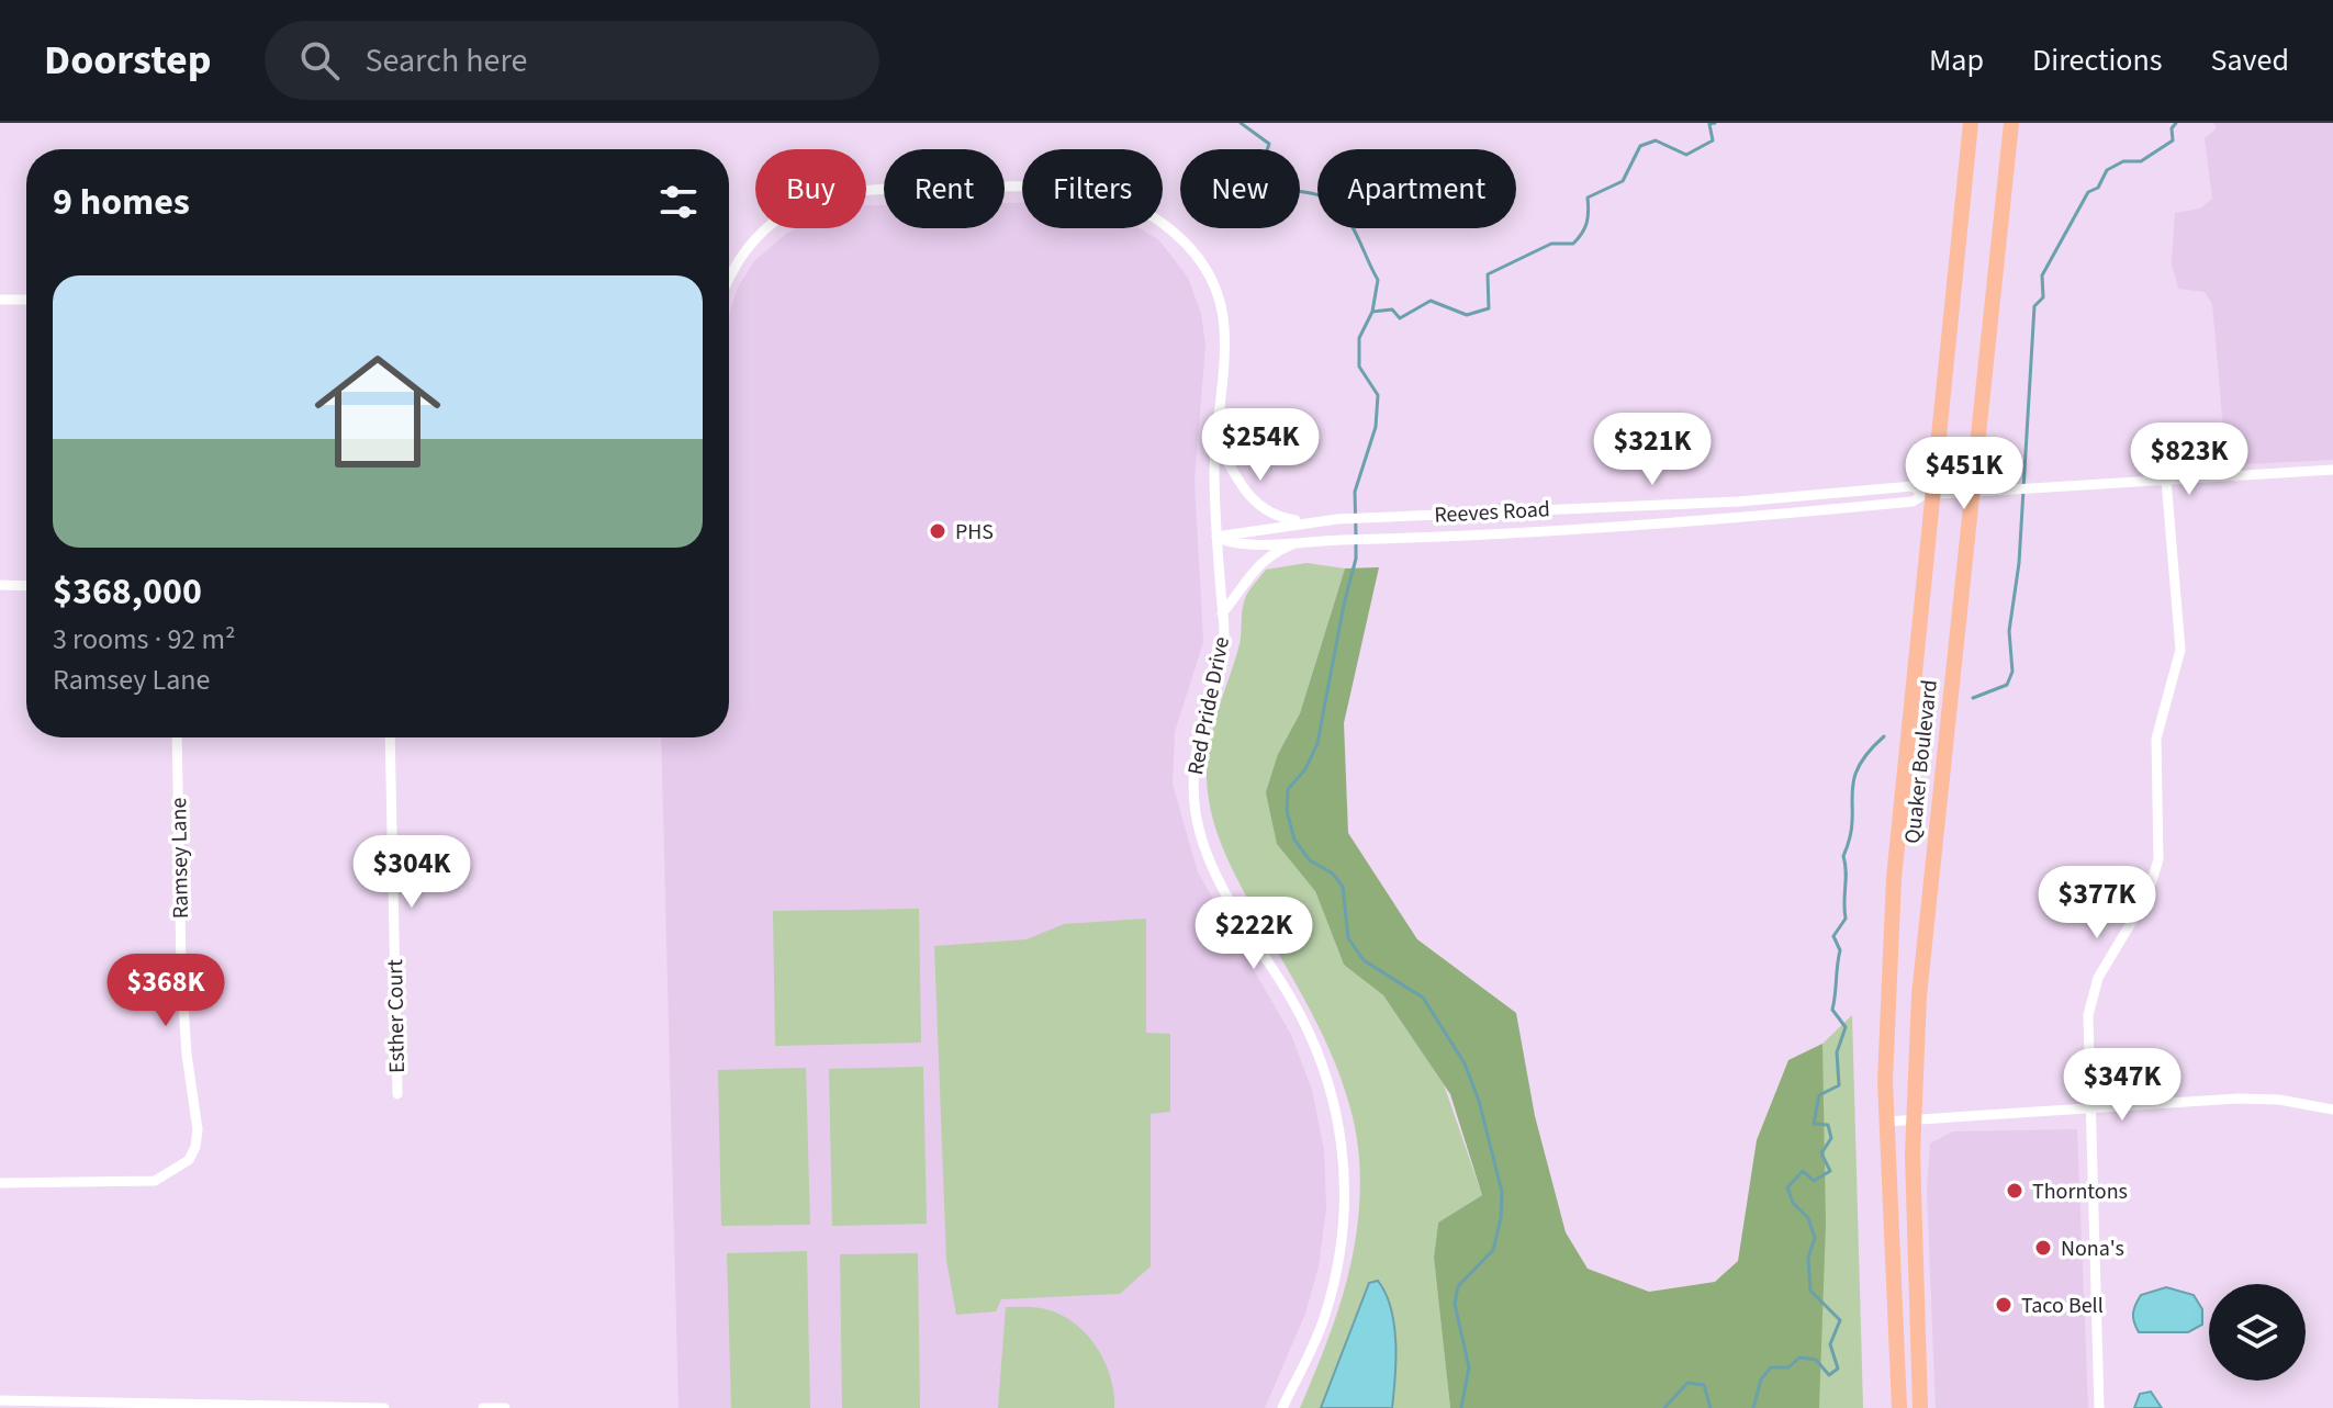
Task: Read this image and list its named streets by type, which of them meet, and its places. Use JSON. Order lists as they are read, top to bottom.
{
  "streets": {
    "main road": ["Quaker Boulevard"],
    "street": [
      "Reeves Road",
      "Red Pride Drive",
      "Ramsey Lane",
      "Esther Court"
    ]
  },
  "crossings": [
    ["Reeves Road", "Red Pride Drive"],
    ["Reeves Road", "Quaker Boulevard"]
  ],
  "places": [
    "PHS",
    "Thorntons",
    "Nona's",
    "Taco Bell"
  ],
  "page": {
    "header": "Doorstep",
    "search": "Search here",
    "nav": ["Map", "Directions", "Saved"],
    "chip": [
      "Buy",
      "Rent",
      "Filters",
      "New",
      "Apartment"
    ],
    "heading": "9 homes",
    "list": [
      {
        "name": "$368,000",
        "note": "3 rooms · 92 m² · Ramsey Lane"
      }
    ],
    "price": [
      "$254K",
      "$321K",
      "$823K",
      "$451K",
      "$304K",
      "$377K",
      "$222K",
      "$368K",
      "$347K"
    ]
  }
}
